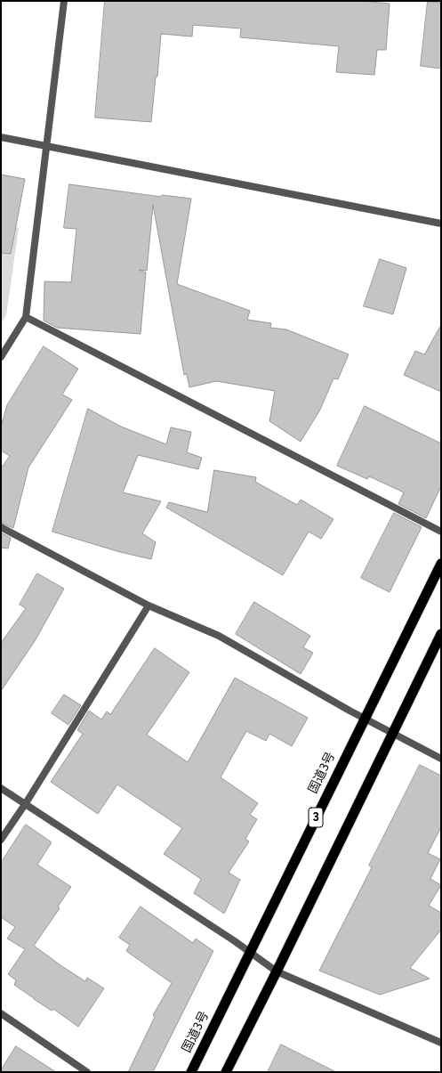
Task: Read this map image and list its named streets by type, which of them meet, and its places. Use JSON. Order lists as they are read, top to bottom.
{
  "streets": {
    "highway": ["国道3号", "3"]
  }
}
